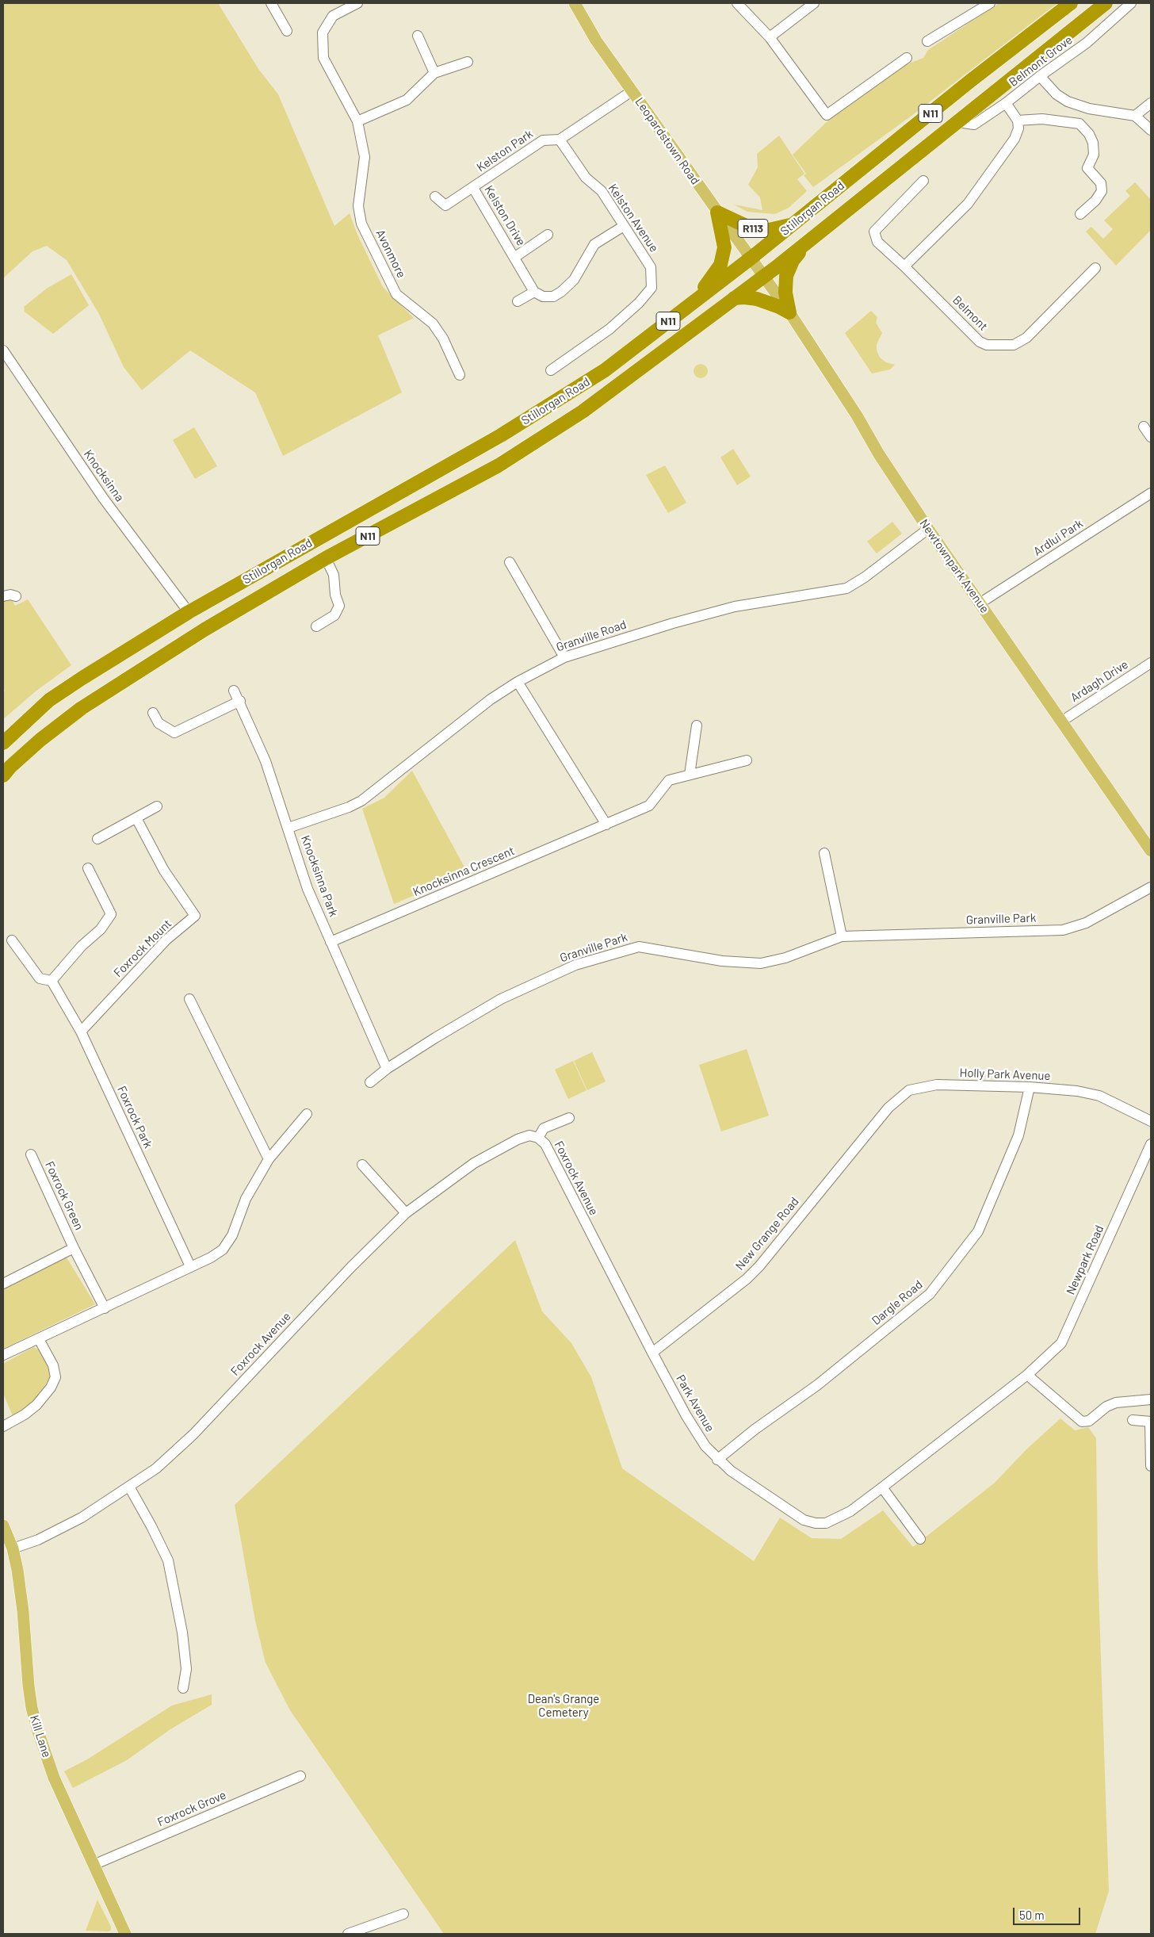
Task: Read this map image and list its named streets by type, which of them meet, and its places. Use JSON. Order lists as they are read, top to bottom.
{
  "streets": {
    "highway": ["N11", "Stillorgan Road", "R113"],
    "main road": ["Leopardstown Road", "Newtownpark Avenue", "Kill Lane"],
    "street": [
      "Belmont Grove",
      "Kelston Park",
      "Kelston Drive",
      "Kelston Avenue",
      "Avonmore",
      "Belmont",
      "Knocksinna",
      "Ardlui Park",
      "Granville Road",
      "Ardagh Drive",
      "Knocksinna Crescent",
      "Knocksinna Park",
      "Granville Park",
      "Foxrock Mount",
      "Holly Park Avenue",
      "Foxrock Park",
      "Foxrock Avenue",
      "Foxrock Green",
      "New Grange Road",
      "Newpark Road",
      "Dargle Road",
      "Park Avenue",
      "Foxrock Grove"
    ]
  },
  "crossings": [
    ["Belmont Grove", "N11"],
    ["Belmont Grove", "Stillorgan Road"],
    ["N11", "Leopardstown Road"],
    ["N11", "Stillorgan Road"],
    ["N11", "R113"],
    ["N11", "Newtownpark Avenue"],
    ["Leopardstown Road", "Kelston Park"],
    ["Leopardstown Road", "Stillorgan Road"],
    ["Leopardstown Road", "R113"],
    ["Leopardstown Road", "Newtownpark Avenue"],
    ["Kelston Park", "Kelston Drive"],
    ["Kelston Park", "Kelston Avenue"],
    ["Stillorgan Road", "R113"],
    ["Stillorgan Road", "Knocksinna"],
    ["Stillorgan Road", "Newtownpark Avenue"],
    ["Ardlui Park", "Newtownpark Avenue"],
    ["Newtownpark Avenue", "Granville Road"],
    ["Newtownpark Avenue", "Ardagh Drive"],
    ["Granville Road", "Knocksinna Park"],
    ["Knocksinna Crescent", "Knocksinna Park"],
    ["Knocksinna Park", "Granville Park"],
    ["Foxrock Mount", "Foxrock Park"],
    ["Holly Park Avenue", "New Grange Road"],
    ["Holly Park Avenue", "Dargle Road"],
    ["Foxrock Avenue", "Park Avenue"],
    ["Foxrock Avenue", "Kill Lane"],
    ["New Grange Road", "Park Avenue"],
    ["Newpark Road", "Park Avenue"],
    ["Dargle Road", "Park Avenue"],
    ["Kill Lane", "Foxrock Grove"]
  ],
  "parks": ["Dean's Grange Cemetery"],
  "scale_bar": "50 m"
}
